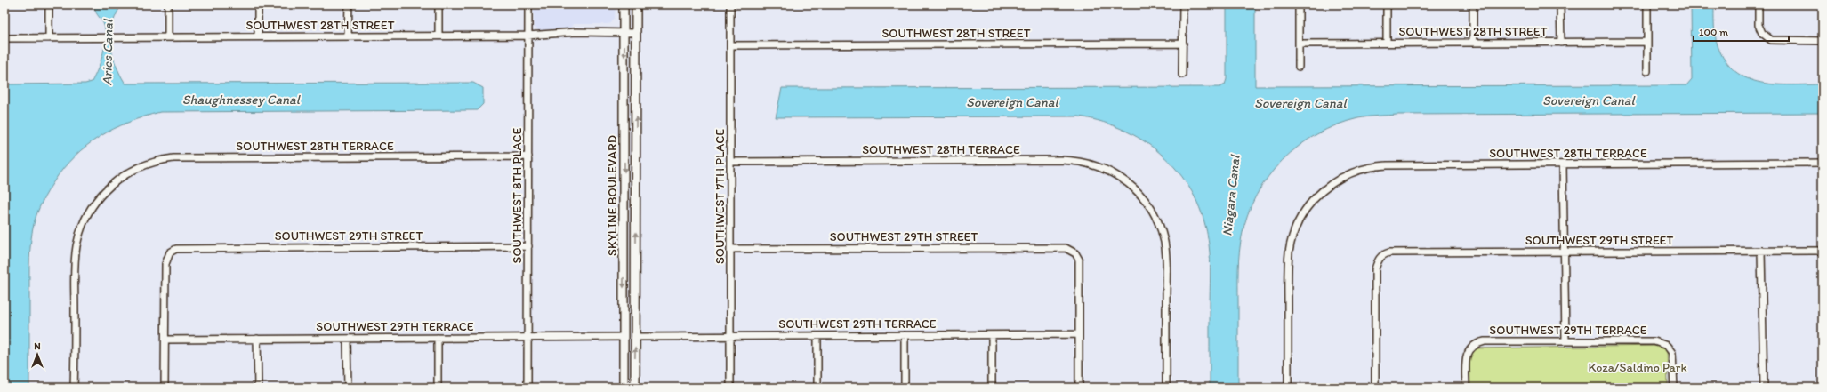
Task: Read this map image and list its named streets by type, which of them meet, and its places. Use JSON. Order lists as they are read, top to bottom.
{
  "streets": {
    "street": [
      "SOUTHWEST 28TH STREET",
      "SOUTHWEST 28TH TERRACE",
      "SOUTHWEST 8TH PLACE",
      "SKYLINE BOULEVARD",
      "SOUTHWEST 7TH PLACE",
      "SOUTHWEST 29TH STREET",
      "SOUTHWEST 29TH TERRACE"
    ]
  },
  "crossings": [
    ["SOUTHWEST 28TH STREET", "SOUTHWEST 8TH PLACE"],
    ["SOUTHWEST 28TH STREET", "SKYLINE BOULEVARD"],
    ["SOUTHWEST 28TH STREET", "SOUTHWEST 7TH PLACE"],
    ["SOUTHWEST 28TH TERRACE", "SOUTHWEST 8TH PLACE"],
    ["SOUTHWEST 28TH TERRACE", "SOUTHWEST 7TH PLACE"],
    ["SOUTHWEST 8TH PLACE", "SOUTHWEST 29TH STREET"],
    ["SOUTHWEST 8TH PLACE", "SOUTHWEST 29TH TERRACE"],
    ["SKYLINE BOULEVARD", "SOUTHWEST 29TH TERRACE"],
    ["SOUTHWEST 7TH PLACE", "SOUTHWEST 29TH STREET"],
    ["SOUTHWEST 7TH PLACE", "SOUTHWEST 29TH TERRACE"],
    ["SOUTHWEST 29TH STREET", "SOUTHWEST 29TH TERRACE"]
  ],
  "water": [
    "Aries Canal",
    "Shaughnessey Canal",
    "Sovereign Canal",
    "Niagara Canal"
  ],
  "parks": ["Koza/Saldino Park"],
  "scale_bar": "100 m",
  "north": "top"
}
